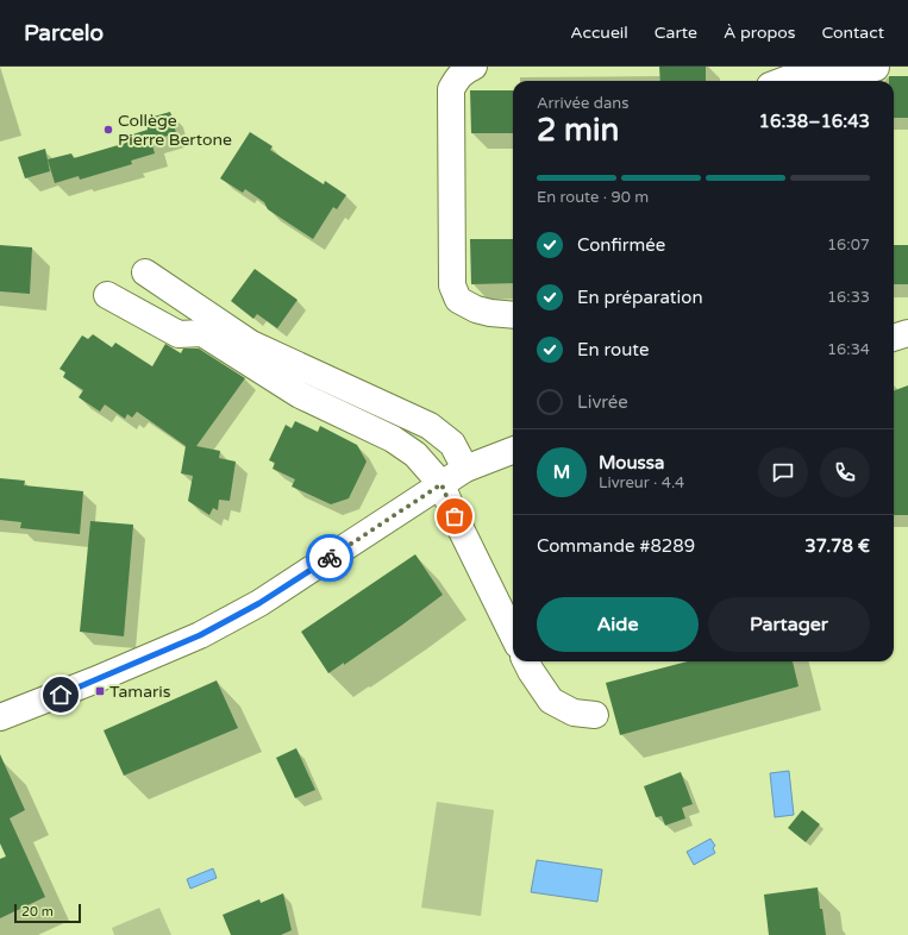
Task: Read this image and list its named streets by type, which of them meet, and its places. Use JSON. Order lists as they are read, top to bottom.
{
  "places": {
    "other": ["Collège Pierre Bertone"],
    "transit": ["Tamaris"]
  },
  "scale_bar": "20 m",
  "page": {
    "header": "Parcelo",
    "nav": [
      "Accueil",
      "Carte",
      "À propos",
      "Contact"
    ],
    "heading": ["2 min", "Arrivée dans", "16:38–16:43"],
    "panel": [
      "Moussa",
      "Livreur · 4.4",
      "Commande #8289",
      "37.78 €"
    ],
    "bar": "En route · 90 m",
    "list": [
      ["Confirmée", "16:07"],
      ["En préparation", "16:33"],
      ["En route", "16:34"],
      "Livrée"
    ],
    "round": "M",
    "buttons": ["Aide", "Partager"],
    "scale": "20 m"
  }
}
